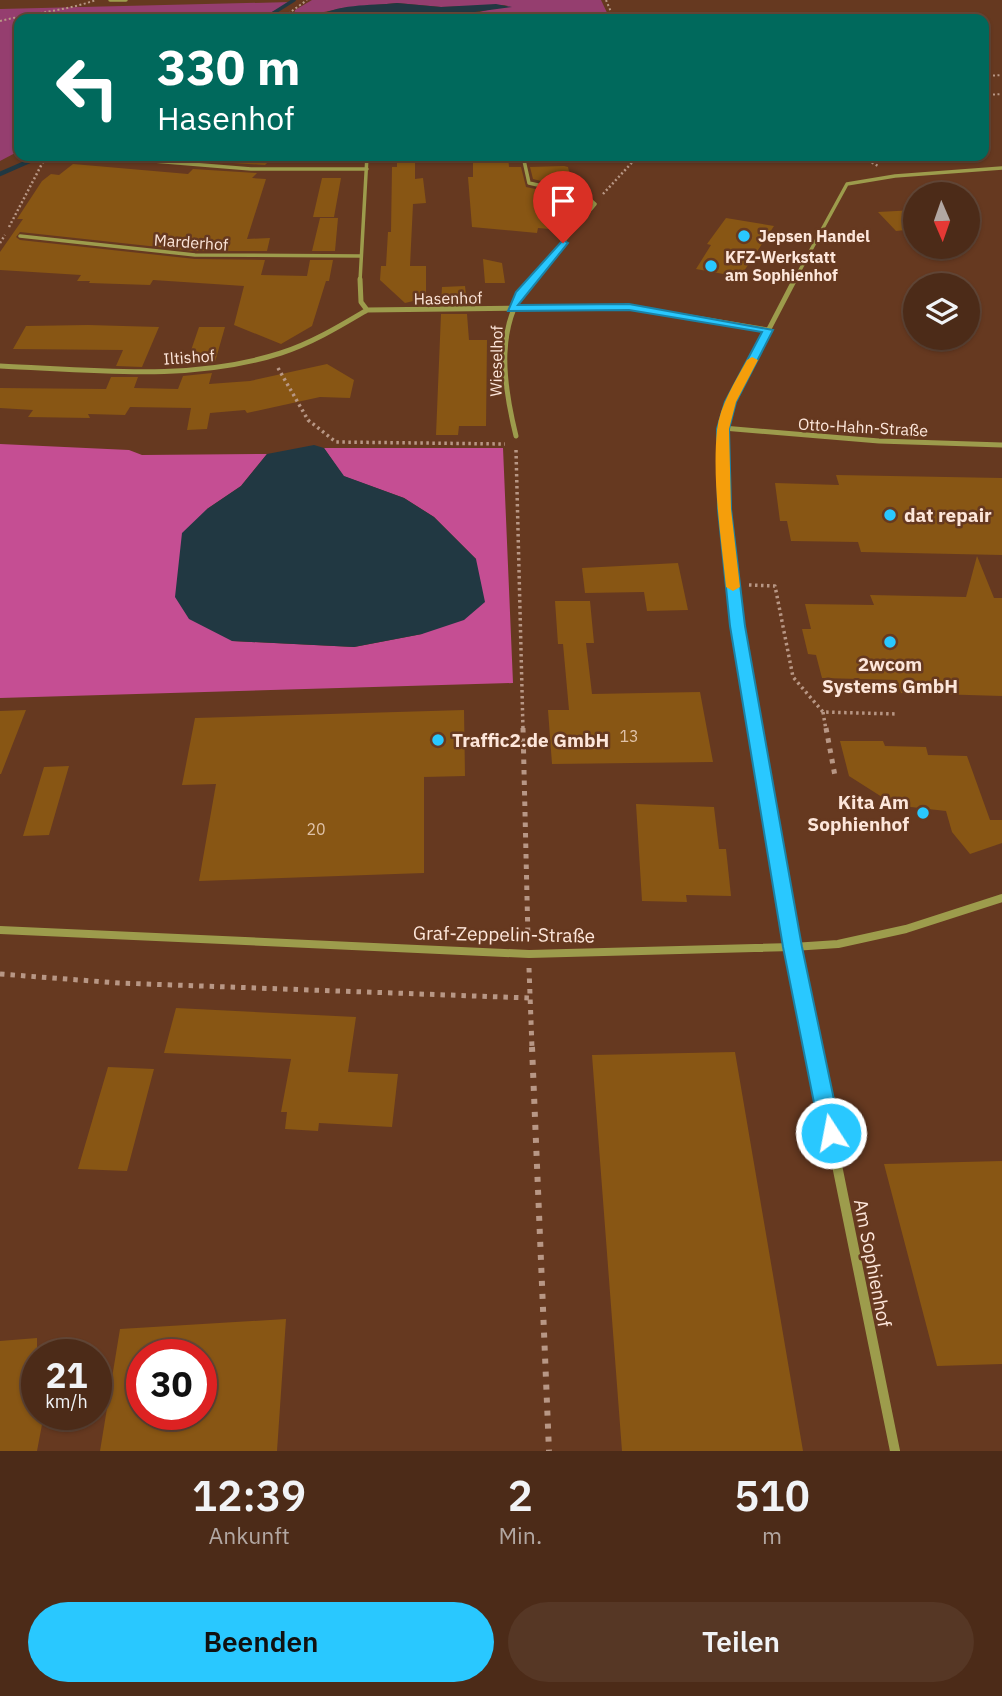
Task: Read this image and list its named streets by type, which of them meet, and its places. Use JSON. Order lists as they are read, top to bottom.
{
  "streets": {
    "street": [
      "Marderhof",
      "Hasenhof",
      "Iltishof",
      "Wieselhof",
      "Otto-Hahn-Straße",
      "Graf-Zeppelin-Straße",
      "Am Sophienhof"
    ]
  },
  "crossings": [
    ["Hasenhof", "Iltishof"],
    ["Hasenhof", "Wieselhof"],
    ["Hasenhof", "Am Sophienhof"],
    ["Otto-Hahn-Straße", "Am Sophienhof"],
    ["Graf-Zeppelin-Straße", "Am Sophienhof"]
  ],
  "places": [
    "Jepsen Handel",
    "KFZ-Werkstatt am Sophienhof",
    "dat repair",
    "2wcom Systems GmbH",
    "Traffic2.de GmbH",
    "Kita Am Sophienhof"
  ],
  "house_numbers": ["13", "20"],
  "north": "bottom",
  "page": {
    "turn": ["330 m", "Hasenhof"],
    "speed": "21 km/h",
    "limit": "30",
    "eta": [
      "12:39",
      "Ankunft",
      "2",
      "Min.",
      "510",
      "m"
    ],
    "buttons": ["Beenden", "Teilen"]
  }
}
